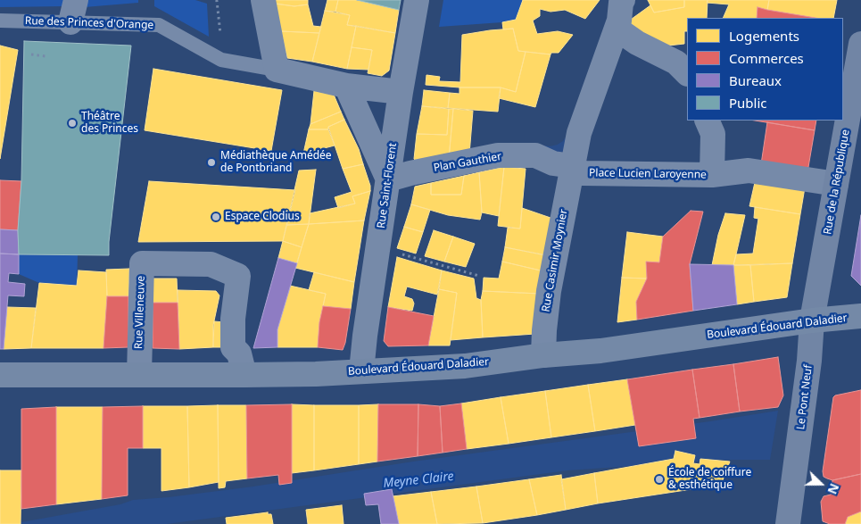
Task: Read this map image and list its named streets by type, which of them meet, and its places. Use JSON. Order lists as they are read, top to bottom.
{
  "streets": {
    "main road": ["Rue de la République", "Boulevard Édouard Daladier", "Le Pont Neuf"],
    "street": [
      "Plan Gauthier",
      "Place Lucien Laroyenne",
      "Rue Saint-Florent",
      "Rue Casimir Moynier",
      "Rue Villeneuve"
    ],
    "lane": ["Rue des Princes d'Orange"]
  },
  "crossings": [
    ["Plan Gauthier", "Place Lucien Laroyenne"],
    ["Plan Gauthier", "Rue Saint-Florent"],
    ["Plan Gauthier", "Rue Casimir Moynier"],
    ["Place Lucien Laroyenne", "Rue Casimir Moynier"],
    ["Rue de la République", "Boulevard Édouard Daladier"],
    ["Rue de la République", "Le Pont Neuf"],
    ["Rue Saint-Florent", "Boulevard Édouard Daladier"],
    ["Rue Casimir Moynier", "Boulevard Édouard Daladier"],
    ["Rue Villeneuve", "Boulevard Édouard Daladier"],
    ["Boulevard Édouard Daladier", "Le Pont Neuf"]
  ],
  "water": ["Meyne Claire"],
  "places": [
    "Théâtre des Princes",
    "Médiathèque Amédée de Pontbriand",
    "Espace Clodius",
    "École de coiffure & esthétique"
  ],
  "legend": [
    "Logements",
    "Commerces",
    "Bureaux",
    "Public"
  ],
  "north": "right"
}
